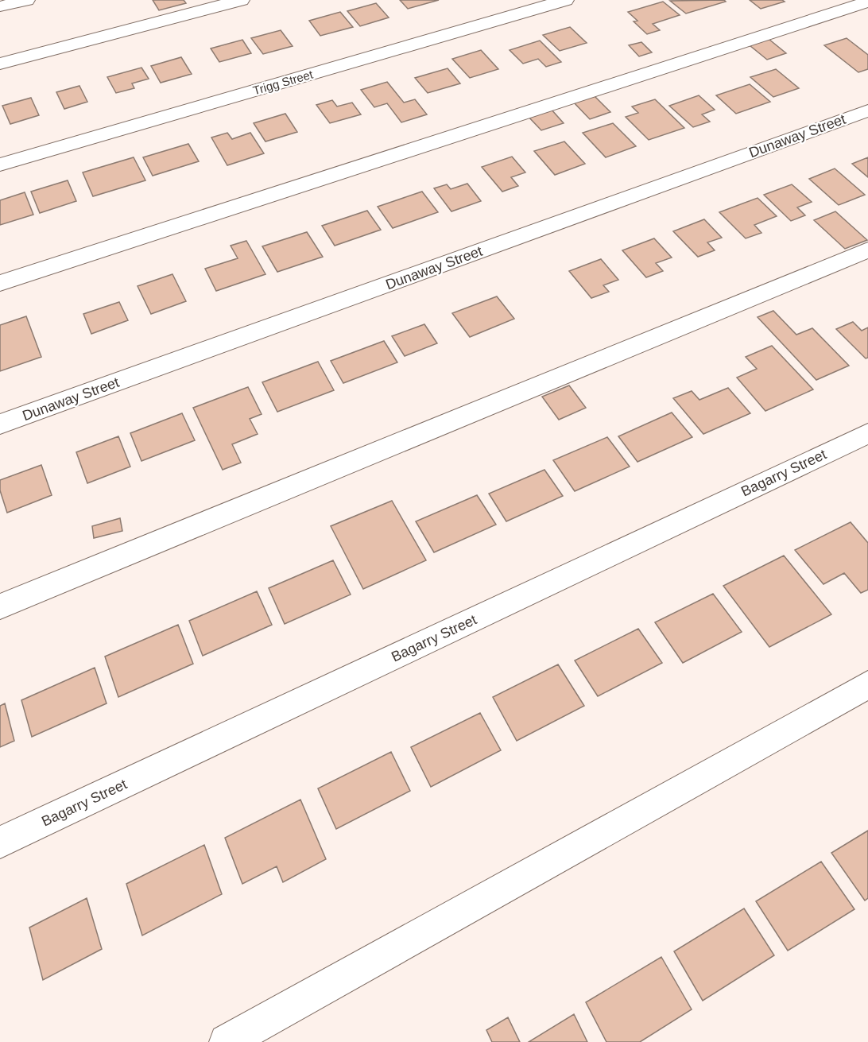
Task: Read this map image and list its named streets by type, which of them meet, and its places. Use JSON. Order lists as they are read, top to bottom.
{
  "streets": {
    "street": ["Trigg Street", "Dunaway Street", "Bagarry Street"]
  }
}
